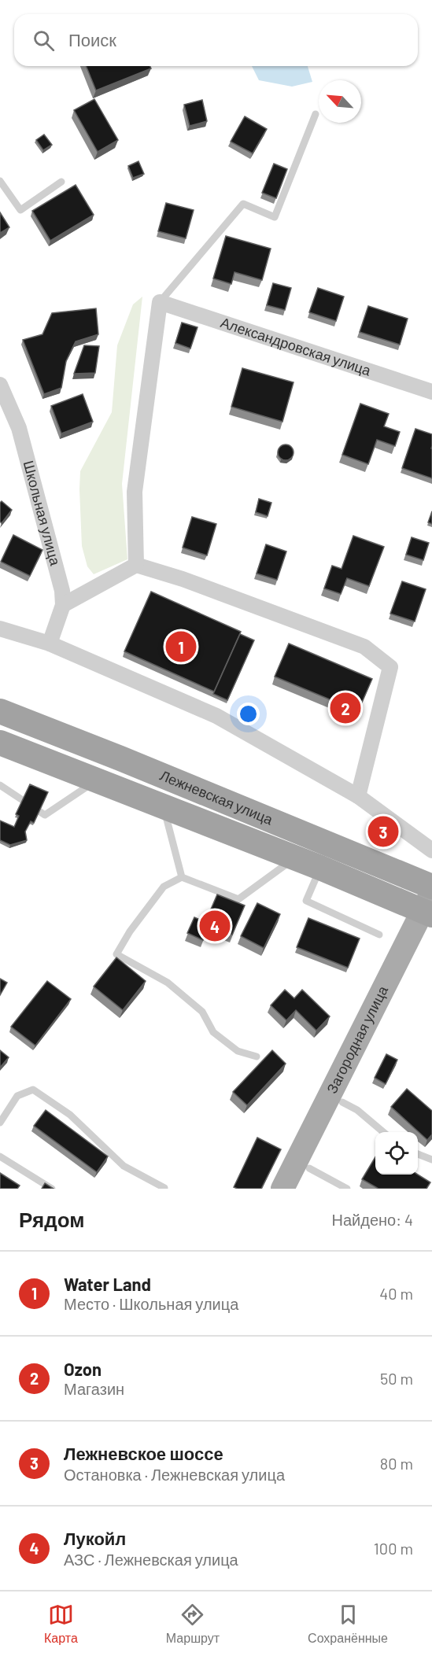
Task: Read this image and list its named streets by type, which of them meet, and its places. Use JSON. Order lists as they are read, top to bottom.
{
  "streets": {
    "highway": ["Лежневская улица"],
    "main road": ["Загородная улица"],
    "street": ["Александровская улица", "Школьная улица"]
  },
  "crossings": [
    ["Лежневская улица", "Загородная улица"]
  ],
  "north": "top left",
  "page": {
    "search": "Поиск",
    "pins": [
      "1",
      "2",
      "3",
      "4"
    ],
    "heading": ["Рядом", "Найдено: 4"],
    "list": [
      {
        "mark": "1",
        "name": "Water Land",
        "note": "Место · Школьная улица",
        "value": "40 m"
      },
      {
        "mark": "2",
        "name": "Ozon",
        "note": "Магазин",
        "value": "50 m"
      },
      {
        "mark": "3",
        "name": "Лежневское шоссе",
        "note": "Остановка · Лежневская улица",
        "value": "80 m"
      },
      {
        "mark": "4",
        "name": "Лукойл",
        "note": "АЗС · Лежневская улица",
        "value": "100 m"
      }
    ],
    "nav": ["Карта", "Маршрут", "Сохранённые"]
  }
}
